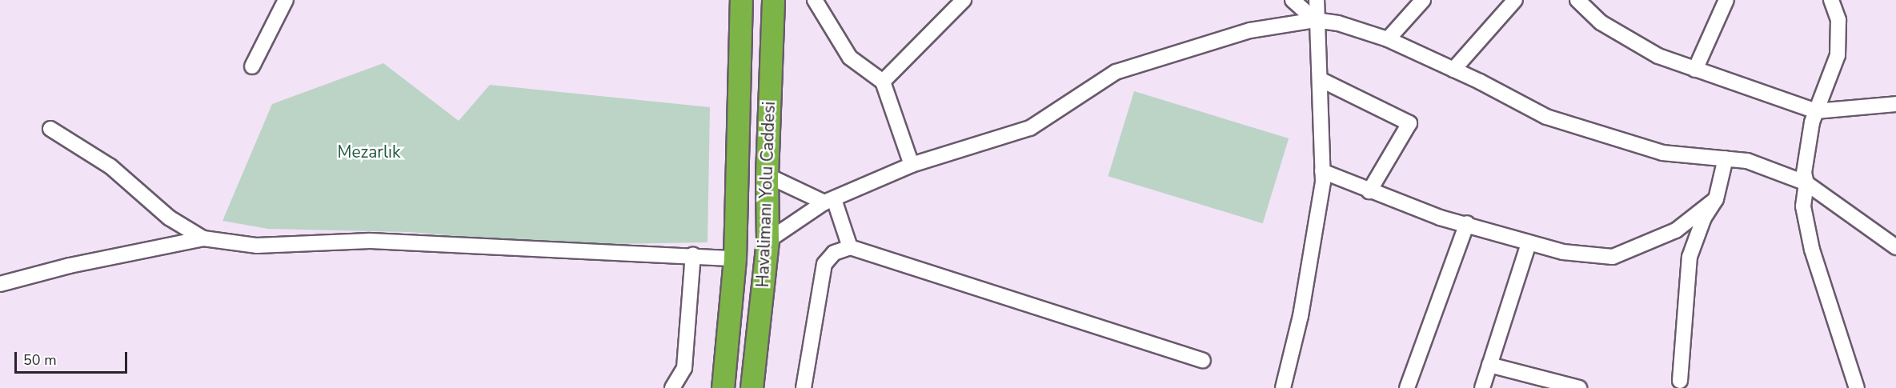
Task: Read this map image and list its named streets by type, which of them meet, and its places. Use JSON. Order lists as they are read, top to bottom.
{
  "streets": {
    "highway": ["Havalimanı Yolu Caddesi"]
  },
  "parks": ["Mezarlık"],
  "scale_bar": "50 m"
}
